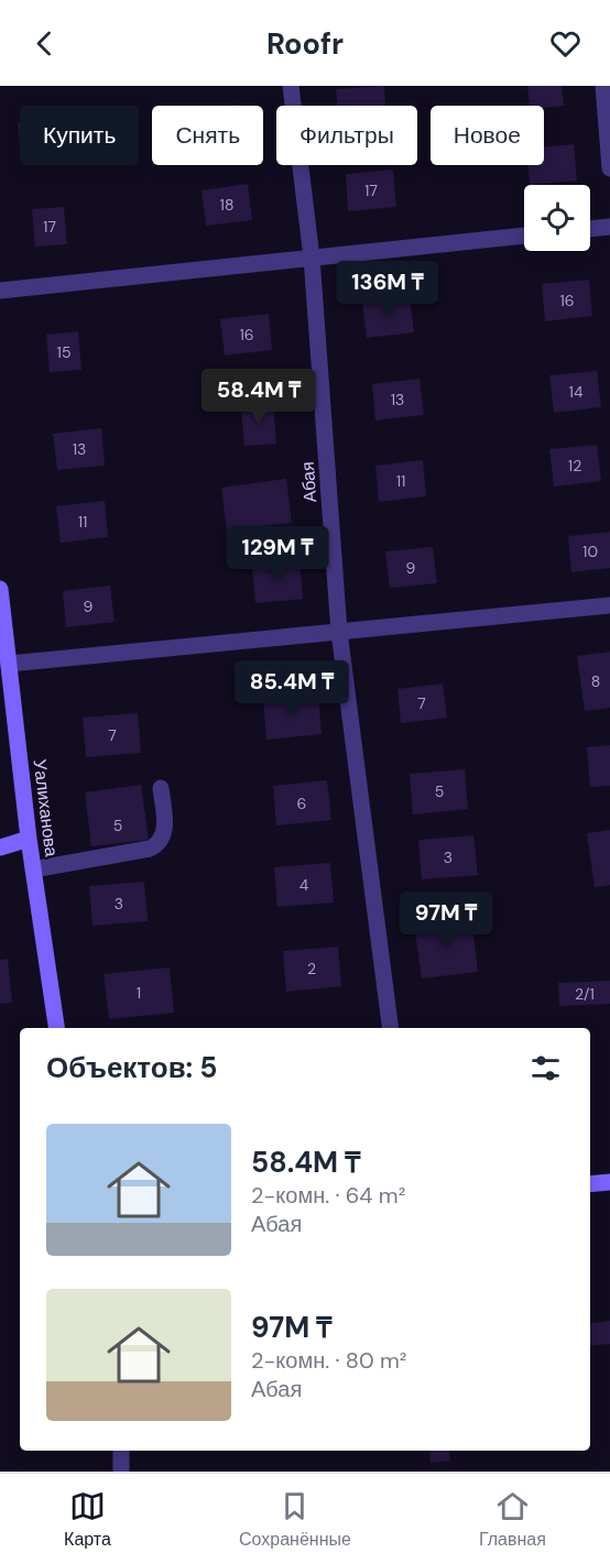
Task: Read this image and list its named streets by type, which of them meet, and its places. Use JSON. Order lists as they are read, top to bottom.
{
  "streets": {
    "street": ["Абая", "Уалиханова"]
  },
  "house_numbers": [
    "17",
    "18",
    "17",
    "16",
    "16",
    "15",
    "14",
    "13",
    "13",
    "12",
    "11",
    "11",
    "10",
    "9",
    "9",
    "8",
    "7",
    "7",
    "5",
    "6",
    "5",
    "3",
    "4",
    "3",
    "2",
    "1",
    "2/1"
  ],
  "page": {
    "header": "Roofr",
    "chip": [
      "Купить",
      "Снять",
      "Фильтры",
      "Новое"
    ],
    "price": [
      "136M ₸",
      "58.4M ₸",
      "129M ₸",
      "85.4M ₸",
      "97M ₸"
    ],
    "heading": "Объектов: 5",
    "list": [
      {
        "name": "58.4M ₸",
        "note": "2-комн. · 64 m² · Абая"
      },
      {
        "name": "97M ₸",
        "note": "2-комн. · 80 m² · Абая"
      }
    ],
    "tabs": ["Карта", "Сохранённые", "Главная"]
  }
}
